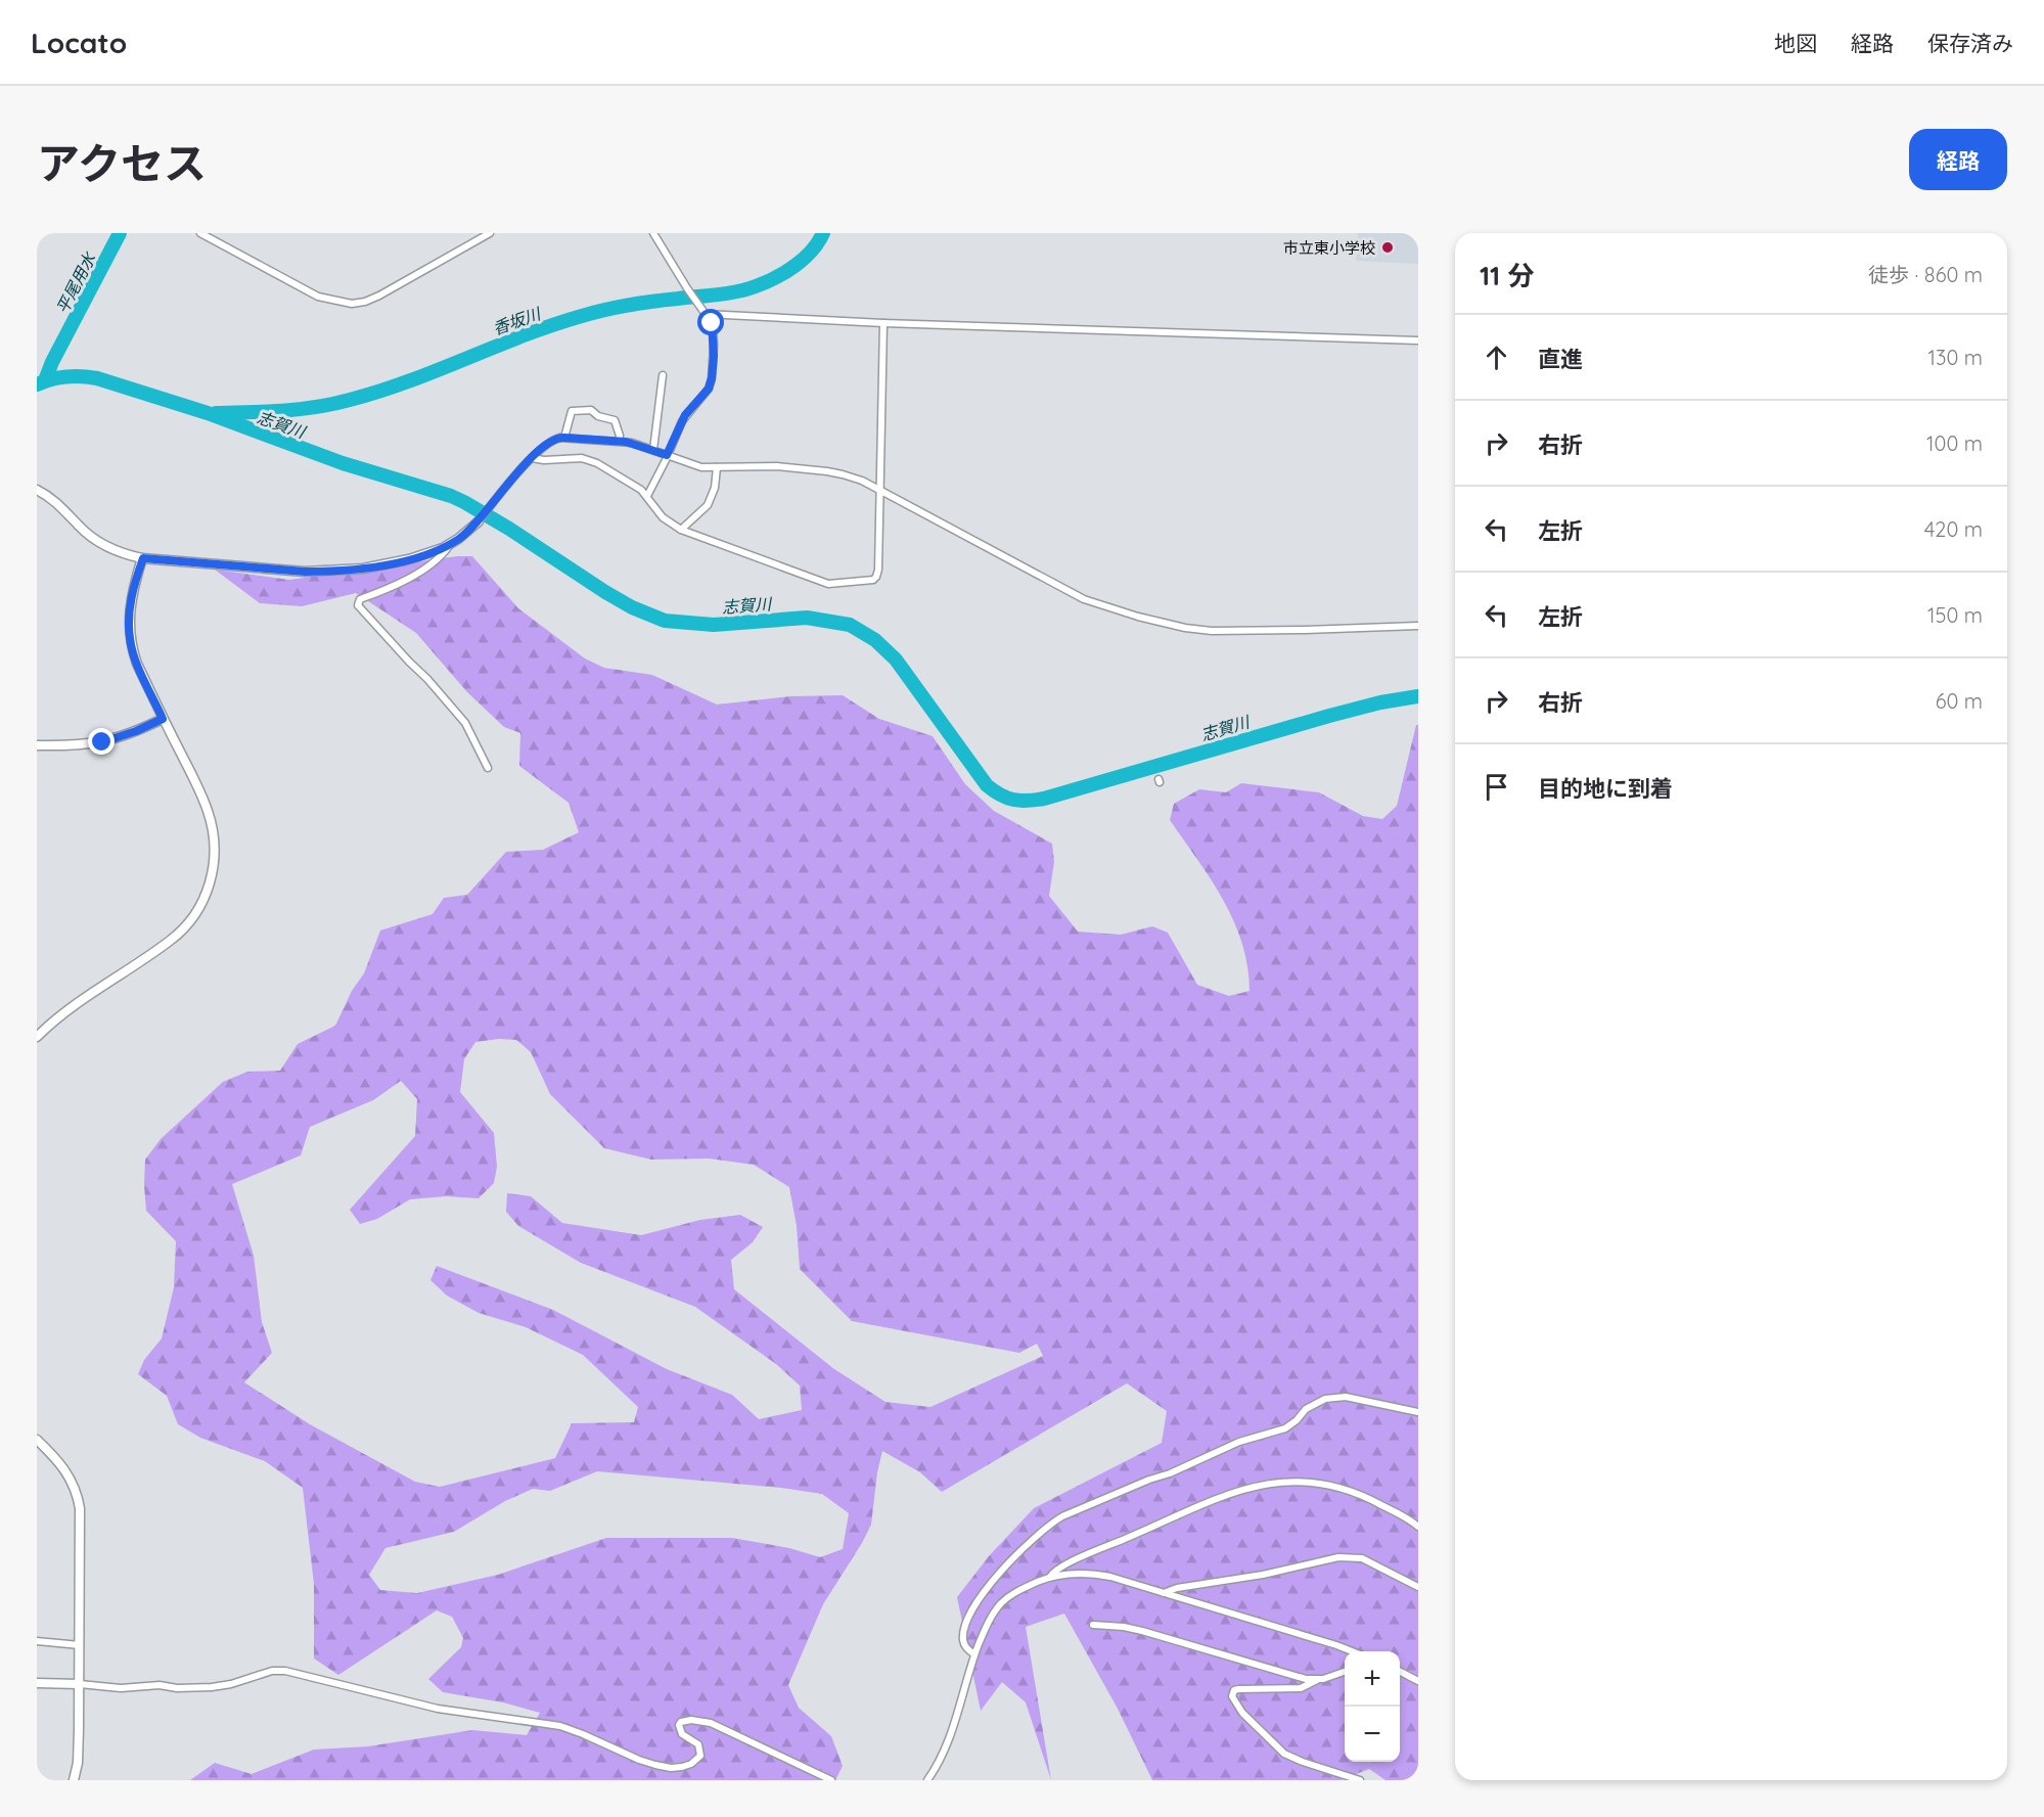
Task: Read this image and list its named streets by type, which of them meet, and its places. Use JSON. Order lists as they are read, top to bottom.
{
  "water": ["平尾用水", "香坂川", "志賀川"],
  "places": ["市立東小学校"],
  "page": {
    "header": "Locato",
    "nav": ["地図", "経路", "保存済み"],
    "title": "アクセス",
    "buttons": "経路",
    "heading": ["11 分", "徒歩 · 860 m"],
    "list": [
      ["直進", "130 m"],
      ["右折", "100 m"],
      ["左折", "420 m"],
      ["左折", "150 m"],
      ["右折", "60 m"],
      "目的地に到着"
    ],
    "map_buttons": ["+", "−"]
  }
}
